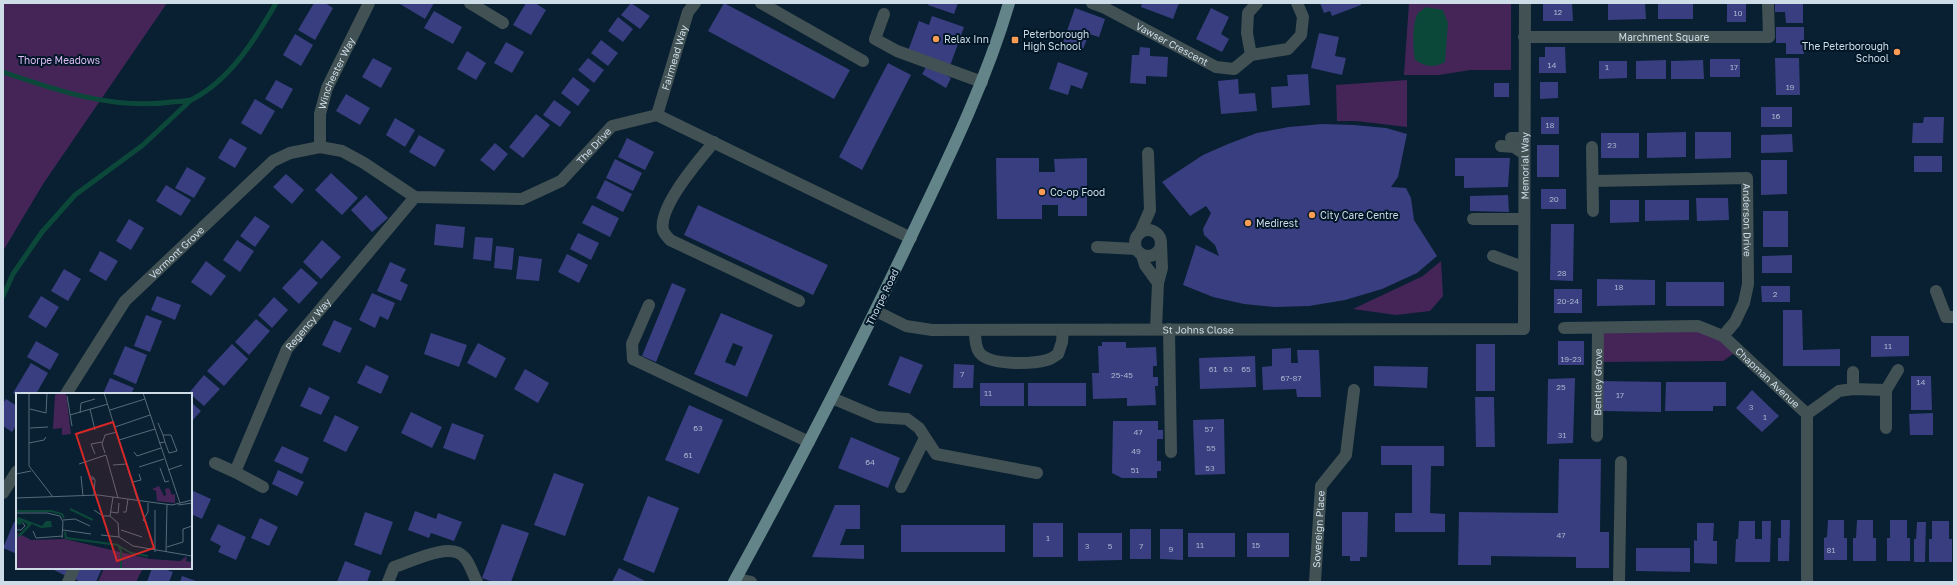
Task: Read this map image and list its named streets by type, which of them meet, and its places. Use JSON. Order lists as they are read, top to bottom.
{
  "streets": {
    "main road": ["Thorpe Road"],
    "street": [
      "Marchment Square",
      "Vawser Crescent",
      "Fairmead Way",
      "Winchester Way",
      "The Drive",
      "Memorial Way",
      "Anderson Drive",
      "Vermont Grove",
      "Regency Way",
      "St Johns Close",
      "Chapman Avenue",
      "Bentley Grove",
      "Sovereign Place"
    ]
  },
  "crossings": [
    ["Marchment Square", "Memorial Way"],
    ["Fairmead Way", "The Drive"],
    ["Winchester Way", "Vermont Grove"],
    ["The Drive", "Regency Way"],
    ["Memorial Way", "St Johns Close"],
    ["Anderson Drive", "Chapman Avenue"],
    ["Thorpe Road", "St Johns Close"],
    ["Chapman Avenue", "Bentley Grove"]
  ],
  "parks": ["Thorpe Meadows"],
  "places": {
    "other": [
      "Relax Inn",
      "The Peterborough School",
      "Co-op Food",
      "City Care Centre",
      "Medirest"
    ],
    "transit": ["Peterborough High School"]
  },
  "house_numbers": [
    "12",
    "10",
    "14",
    "1",
    "17",
    "19",
    "16",
    "18",
    "23",
    "20",
    "28",
    "18",
    "2",
    "20-24",
    "11",
    "19-23",
    "61",
    "63",
    "65",
    "7",
    "25-45",
    "67-87",
    "14",
    "25",
    "11",
    "17",
    "3",
    "1",
    "63",
    "57",
    "47",
    "31",
    "55",
    "49",
    "61",
    "64",
    "53",
    "51",
    "47",
    "1",
    "11",
    "15",
    "3",
    "5",
    "7",
    "9",
    "81"
  ]
}
